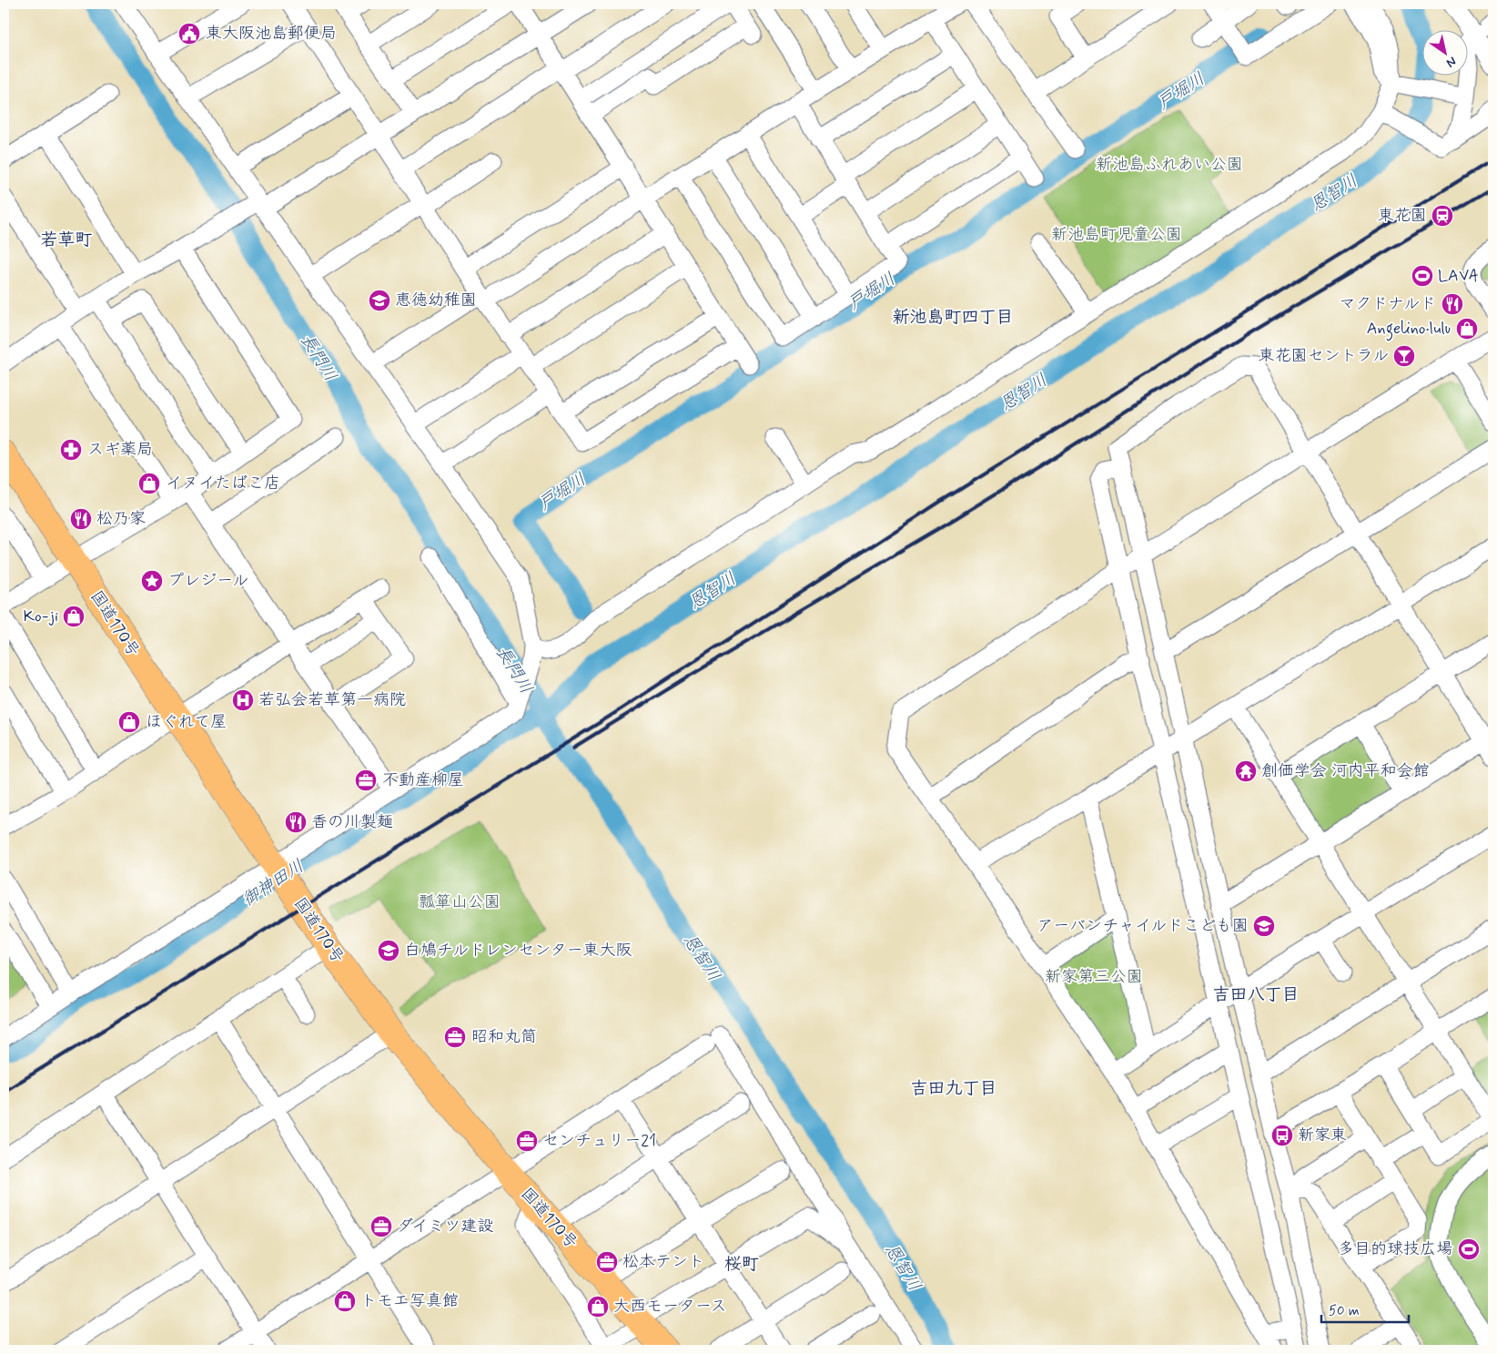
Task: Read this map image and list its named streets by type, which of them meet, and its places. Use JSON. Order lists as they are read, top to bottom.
{
  "streets": {
    "highway": ["国道170号"]
  },
  "districts": [
    "若草町",
    "新池島町四丁目",
    "吉田八丁目",
    "吉田九丁目",
    "桜町"
  ],
  "water": [
    "戸堀川",
    "恩智川",
    "長門川",
    "御神田川"
  ],
  "parks": [
    "新池島ふれあい公園",
    "新池島町児童公園",
    "瓢箪山公園",
    "新家第三公園"
  ],
  "places": {
    "public building": ["東大阪池島郵便局"],
    "station": ["東花園"],
    "sports": ["LAVA", "多目的球技広場"],
    "school or university": ["恵徳幼稚園", "アーバンチャイルドこども園", "白鳩チルドレンセンター東大阪"],
    "restaurant": ["マクドナルド", "松乃家", "香の川製麺"],
    "shop": [
      "Angelino·lulu",
      "イヌイたばこ店",
      "Ko-ji",
      "ほぐれて屋",
      "トモエ写真館",
      "大西モータース"
    ],
    "bar": ["東花園セントラル"],
    "pharmacy": ["スギ薬局"],
    "place": ["プレジール"],
    "hospital": ["若弘会若草第一病院"],
    "temple": ["創価学会 河内平和会館"],
    "office": [
      "不動産柳屋",
      "昭和丸筒",
      "センチュリー21",
      "ダイミツ建設",
      "松本テント"
    ],
    "bus stop": ["新家東"]
  },
  "scale_bar": "50 m",
  "north": "bottom right"
}
